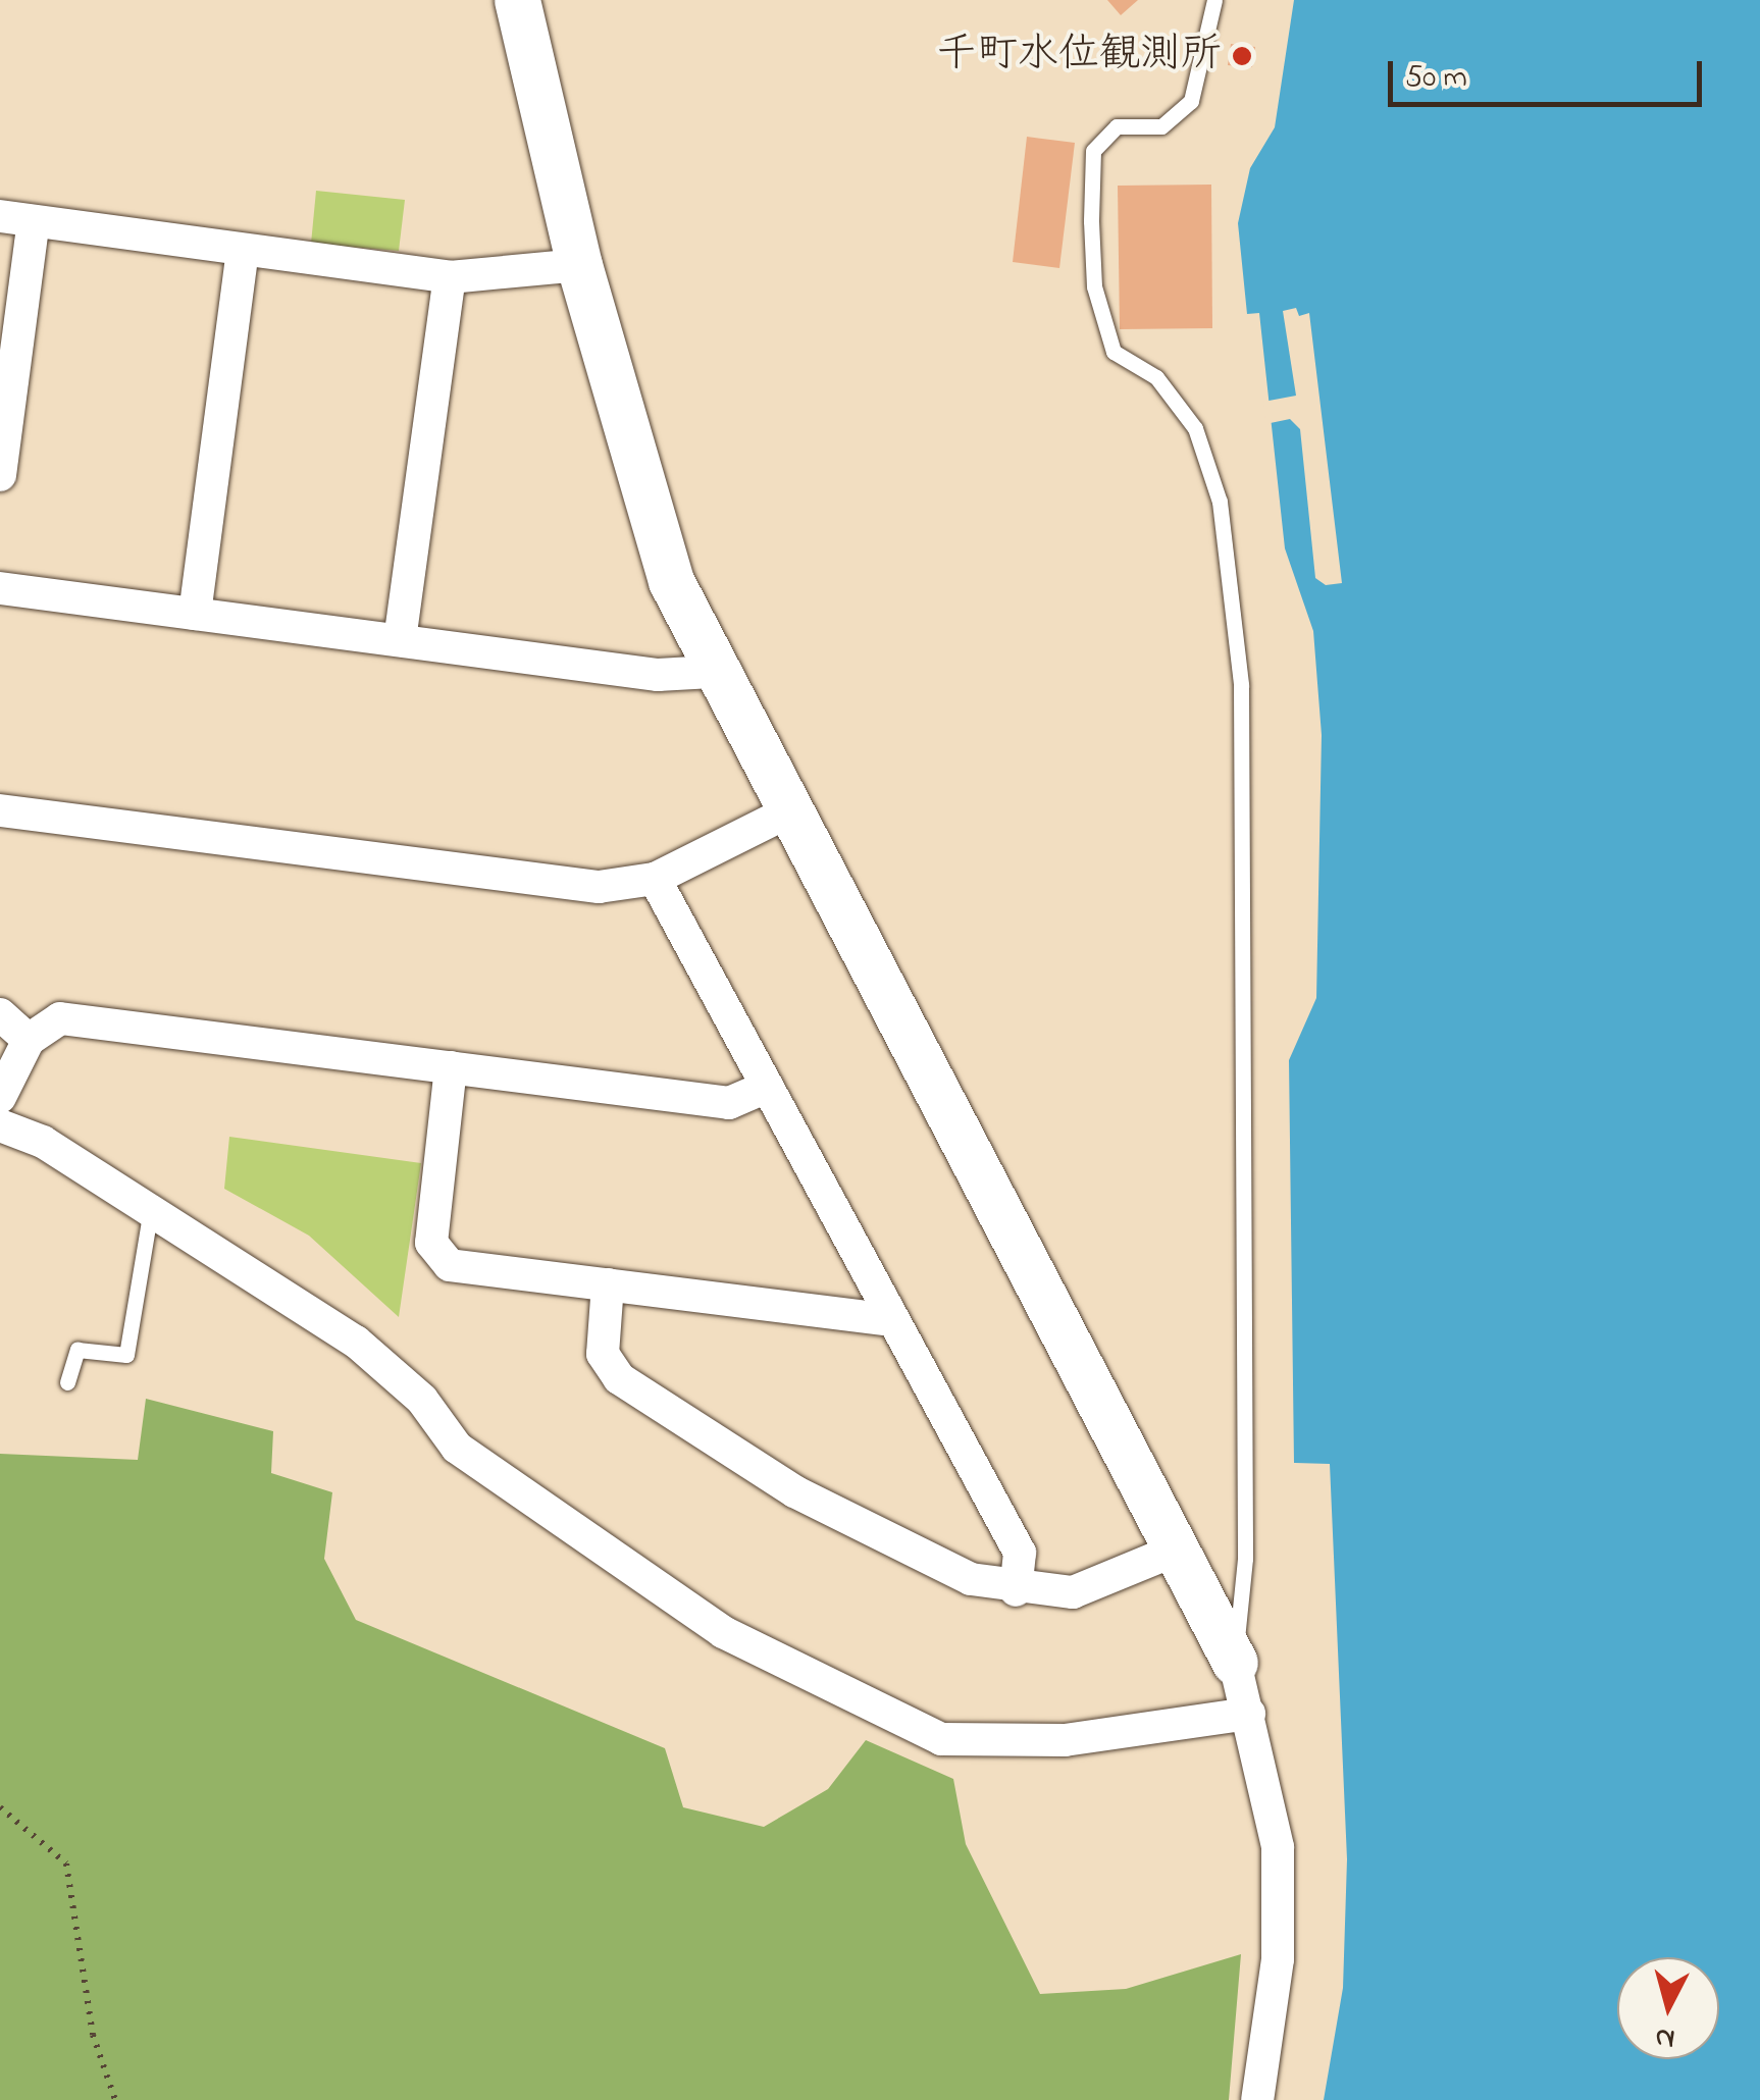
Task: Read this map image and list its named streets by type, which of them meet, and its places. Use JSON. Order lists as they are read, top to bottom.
{
  "places": ["千町水位観測所"],
  "scale_bar": "50 m",
  "north": "bottom"
}
